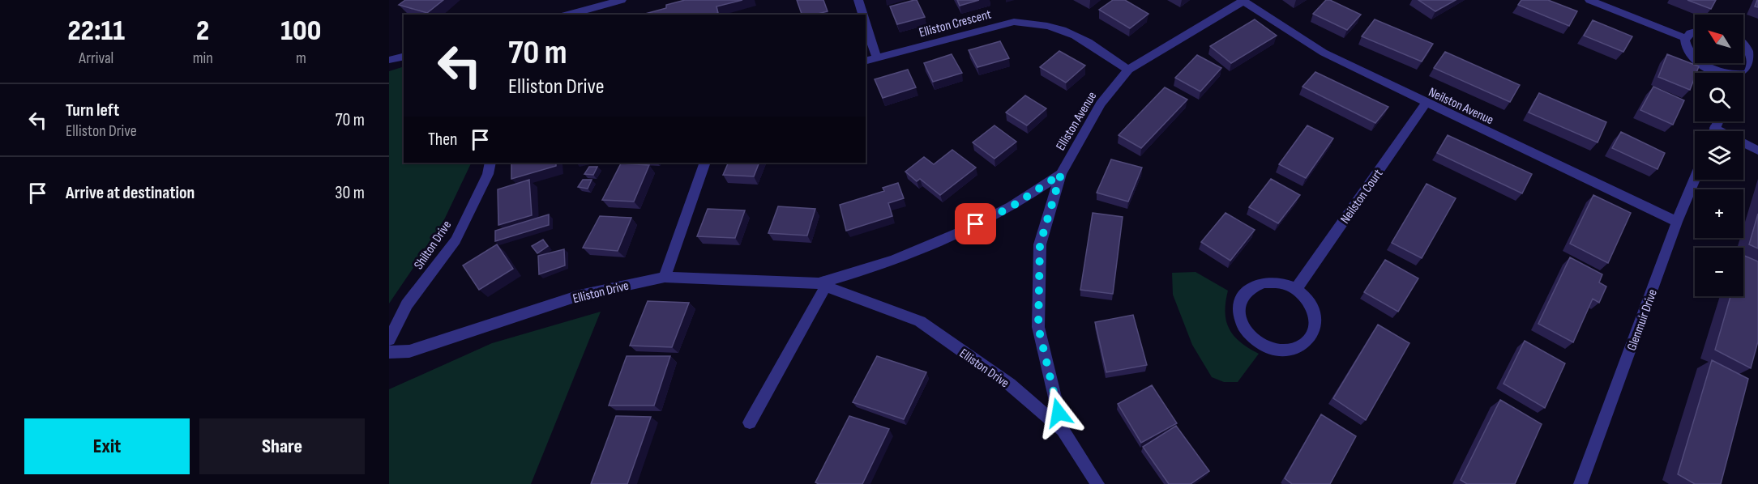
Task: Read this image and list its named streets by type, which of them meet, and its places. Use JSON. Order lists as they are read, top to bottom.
{
  "streets": {
    "street": [
      "Elliston Crescent",
      "Neilston Avenue",
      "Elliston Avenue",
      "Neilston Court",
      "Shilton Drive",
      "Elliston Drive",
      "Glenmuir Drive"
    ]
  },
  "crossings": [
    ["Elliston Crescent", "Elliston Avenue"],
    ["Neilston Avenue", "Elliston Avenue"],
    ["Neilston Avenue", "Neilston Court"],
    ["Neilston Avenue", "Glenmuir Drive"],
    ["Elliston Avenue", "Elliston Drive"]
  ],
  "north": "top left",
  "page": {
    "eta": [
      "22:11",
      "Arrival",
      "2",
      "min",
      "100",
      "m"
    ],
    "map_buttons": ["+", "−"],
    "turn": ["70 m", "Elliston Drive"],
    "list": [
      {
        "name": "Turn left",
        "note": "Elliston Drive",
        "value": "70 m"
      },
      {
        "name": "Arrive at destination",
        "value": "30 m"
      }
    ],
    "then": "Then",
    "buttons": ["Exit", "Share"]
  }
}
